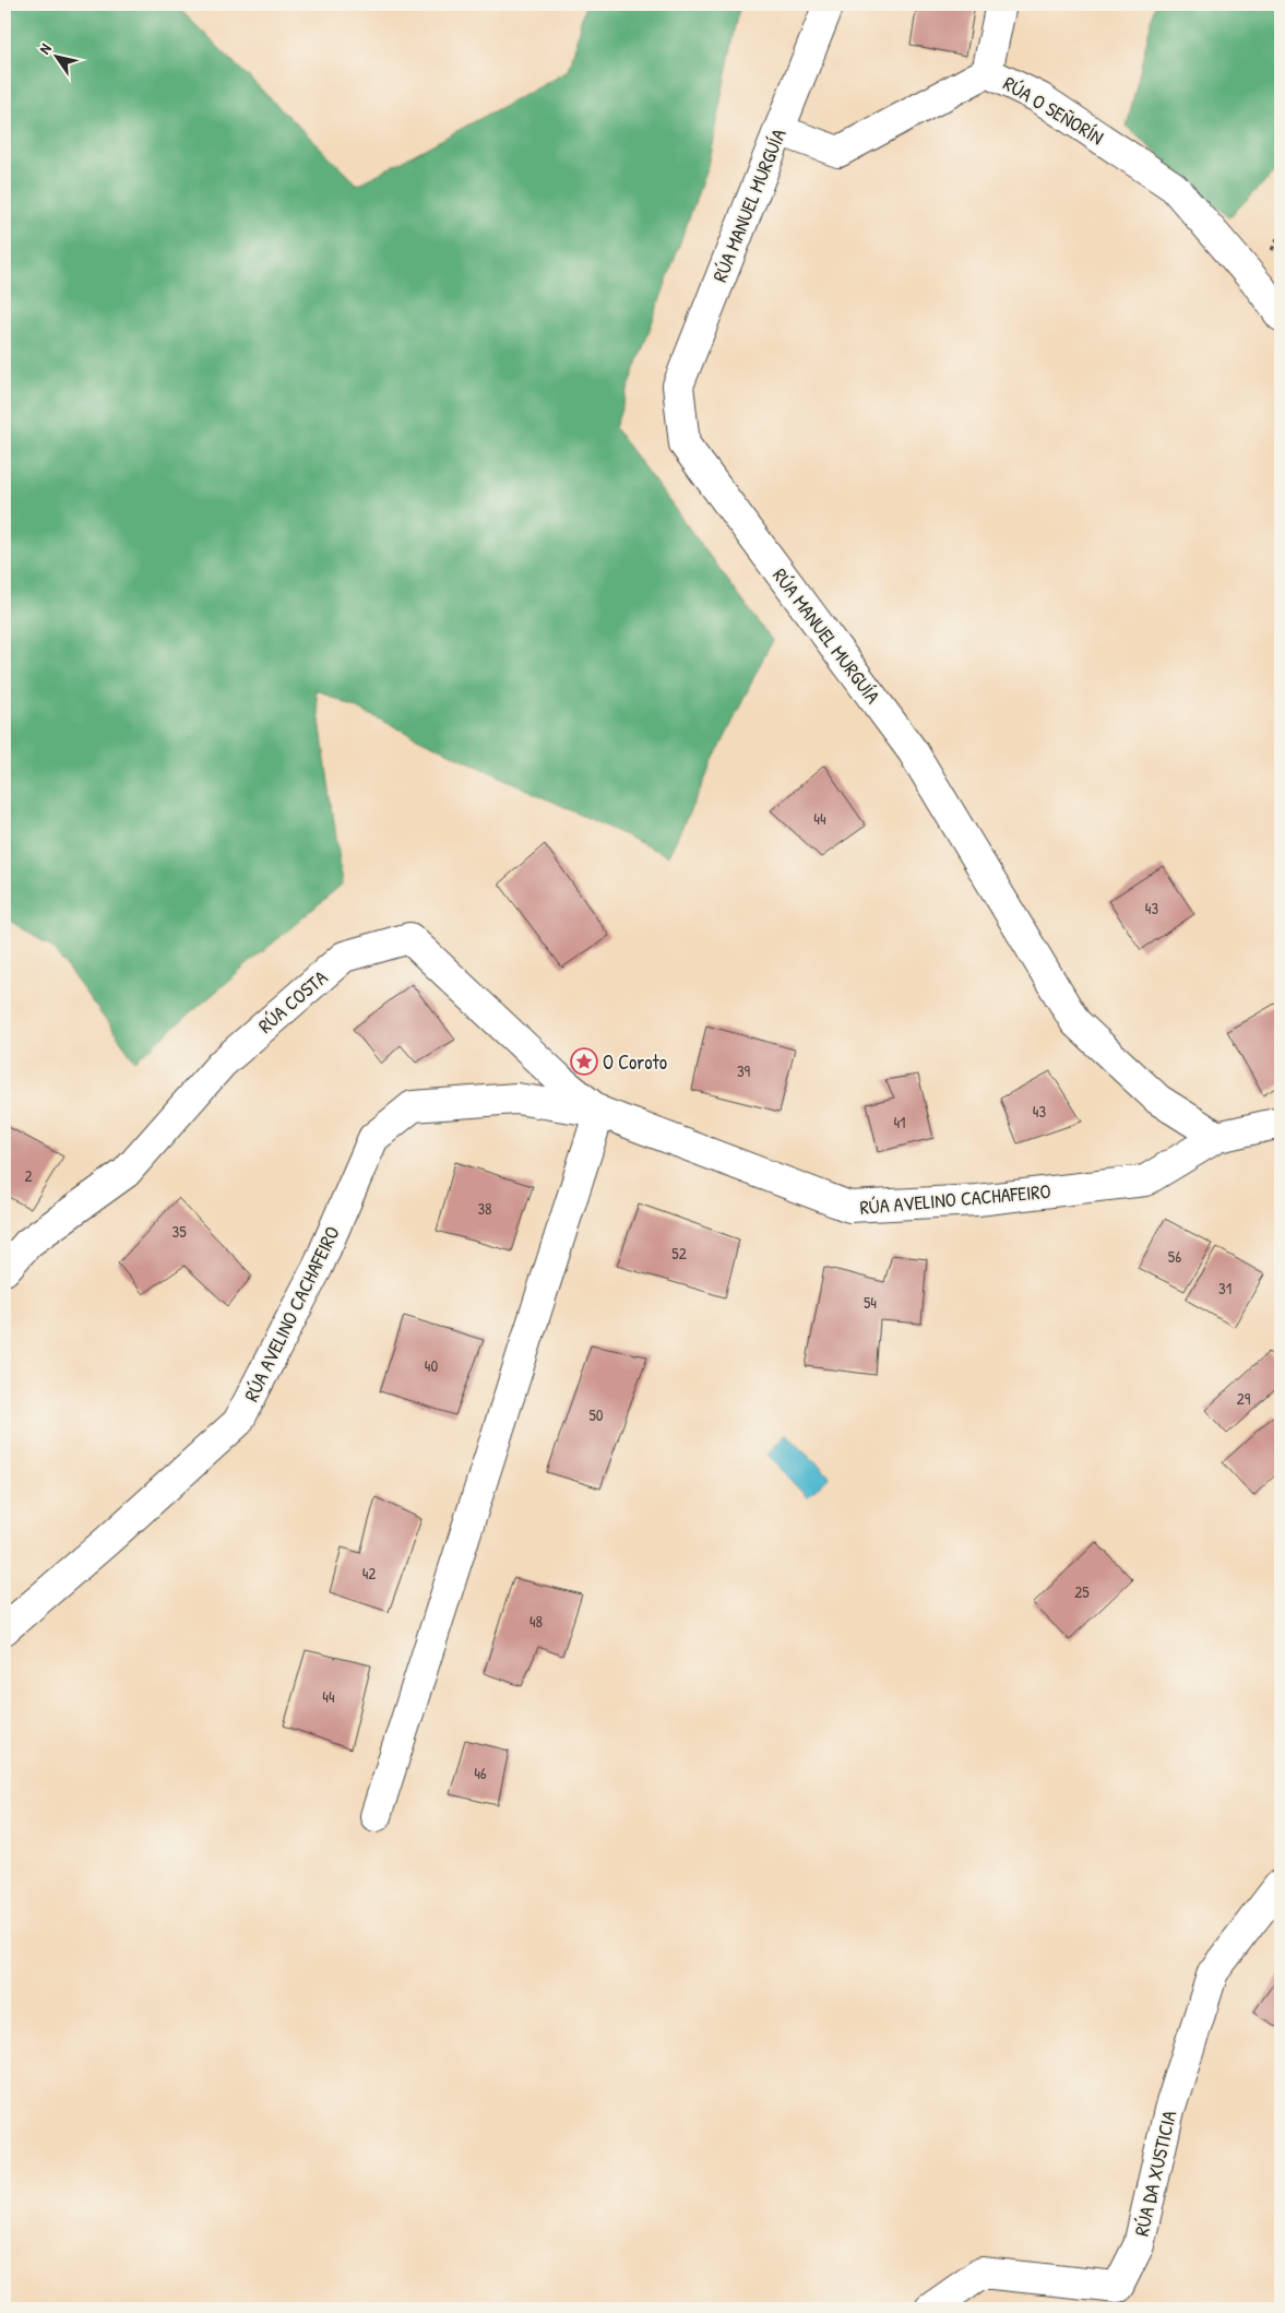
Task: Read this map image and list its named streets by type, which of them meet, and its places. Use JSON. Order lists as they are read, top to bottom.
{
  "streets": {
    "street": [
      "RÚA O SEÑORÍN",
      "RÚA MANUEL MURGUÍA",
      "RÚA COSTA",
      "RÚA AVELINO CACHAFEIRO",
      "RÚA DA XUSTICIA"
    ]
  },
  "crossings": [
    ["RÚA O SEÑORÍN", "RÚA MANUEL MURGUÍA"],
    ["RÚA MANUEL MURGUÍA", "RÚA AVELINO CACHAFEIRO"],
    ["RÚA COSTA", "RÚA AVELINO CACHAFEIRO"]
  ],
  "places": {
    "place": ["O Coroto"]
  },
  "house_numbers": [
    "44",
    "43",
    "39",
    "43",
    "41",
    "2",
    "38",
    "35",
    "52",
    "56",
    "31",
    "54",
    "40",
    "29",
    "50",
    "42",
    "25",
    "48",
    "44",
    "46"
  ],
  "north": "top left"
}
